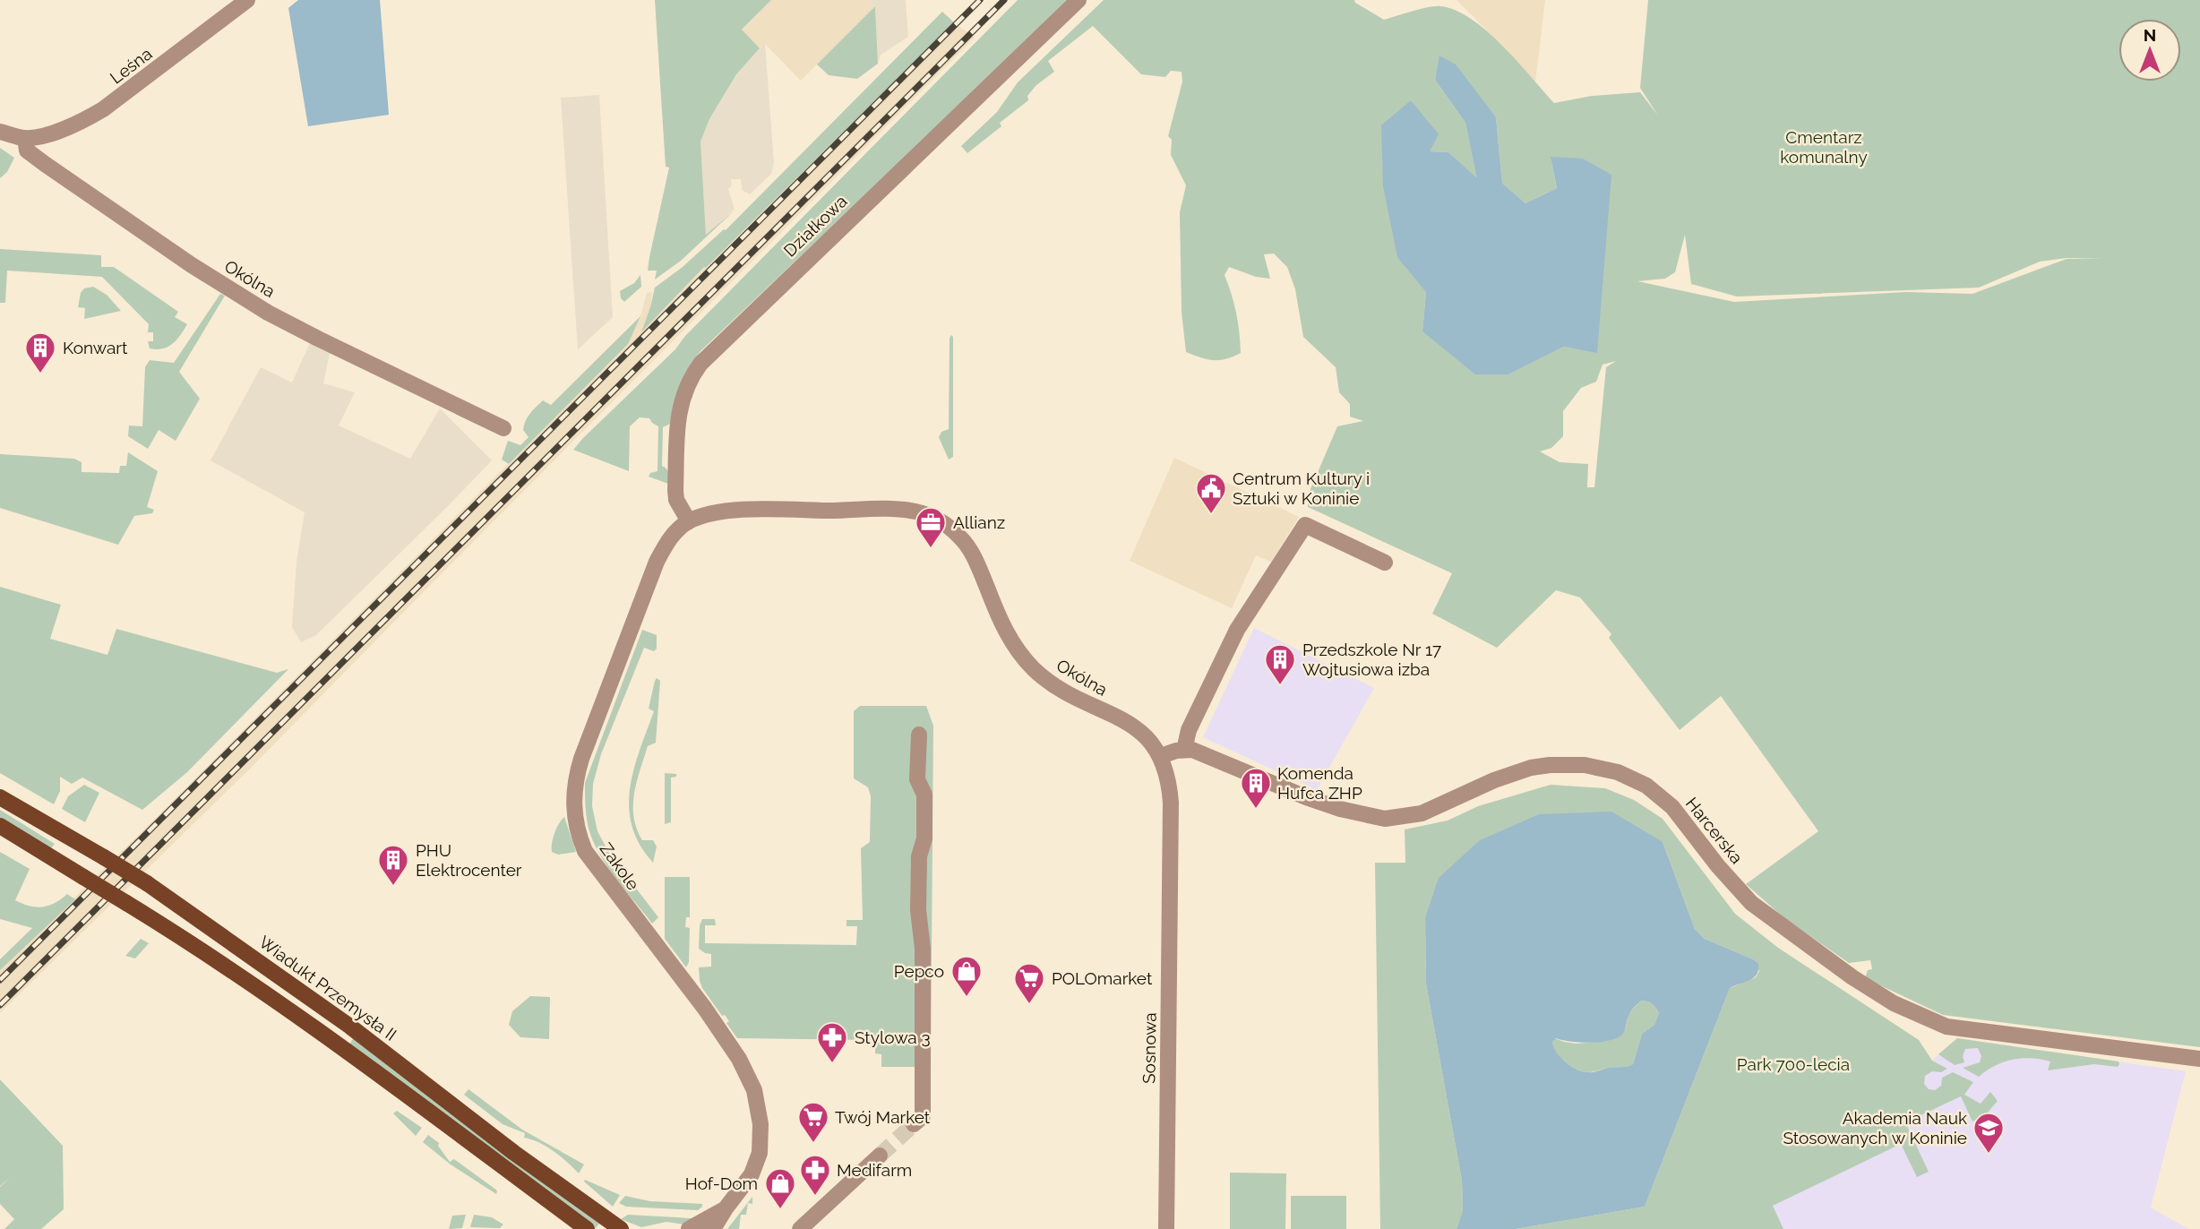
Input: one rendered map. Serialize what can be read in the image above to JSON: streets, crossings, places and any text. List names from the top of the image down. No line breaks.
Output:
{"streets":{"main road":["Wiadukt Przemysła II"],"street":["Leśna","Działkowa","Okólna","Harcerska","Zakole","Sosnowa"]},"crossings":[["Leśna","Okólna"],["Działkowa","Okólna"],["Działkowa","Zakole"],["Okólna","Zakole"],["Okólna","Sosnowa"]],"parks":["Cmentarz komunalny","Park 700-lecia"],"places":{"building":["Konwart","Przedszkole Nr 17 Wojtusiowa izba","Komenda Hufca ZHP","PHU Elektrocenter"],"public building":["Centrum Kultury i Sztuki w Koninie"],"office":["Allianz"],"shop":["Pepco","Hof-Dom"],"supermarket":["POLOmarket","Twój Market"],"pharmacy":["Stylowa 3","Medifarm"],"school or university":["Akademia Nauk Stosowanych w Koninie"]},"north":"top"}
